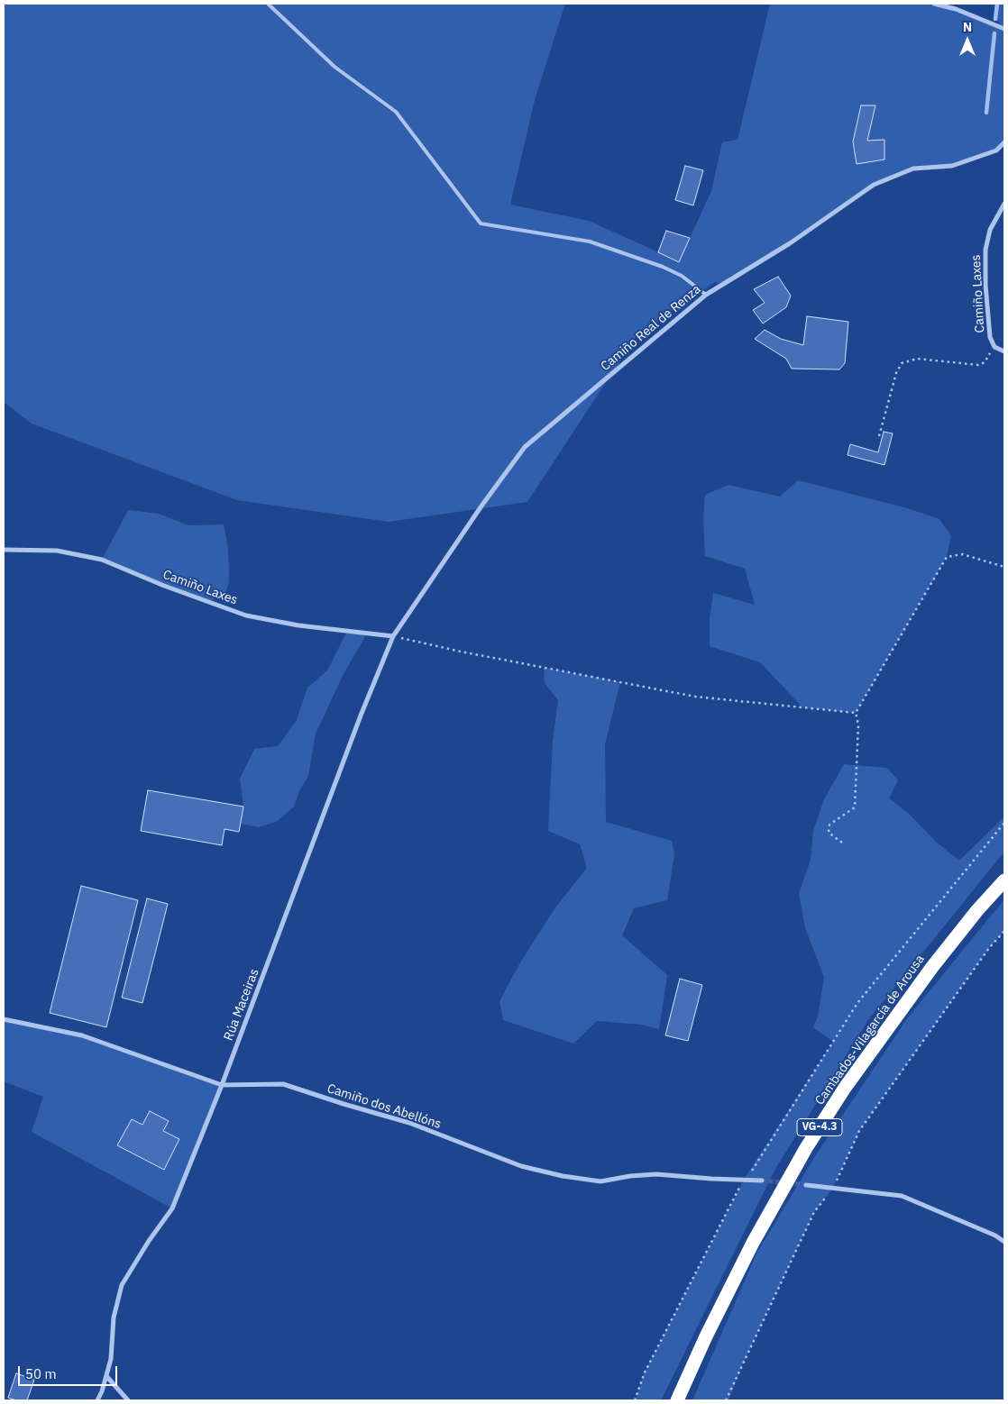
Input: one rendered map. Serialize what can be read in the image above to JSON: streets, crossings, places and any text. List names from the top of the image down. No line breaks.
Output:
{"streets":{"highway":["Cambados-Vilagarcía de Arousa","VG-4.3"],"street":["Camiño Laxes","Camiño Real de Renza","Rúa Maceiras","Camiño dos Abellóns"]},"crossings":[["Camiño Laxes","Camiño Real de Renza"],["Camiño Laxes","Rúa Maceiras"],["Camiño Real de Renza","Rúa Maceiras"],["Rúa Maceiras","Camiño dos Abellóns"]],"scale_bar":"50 m","north":"top"}
